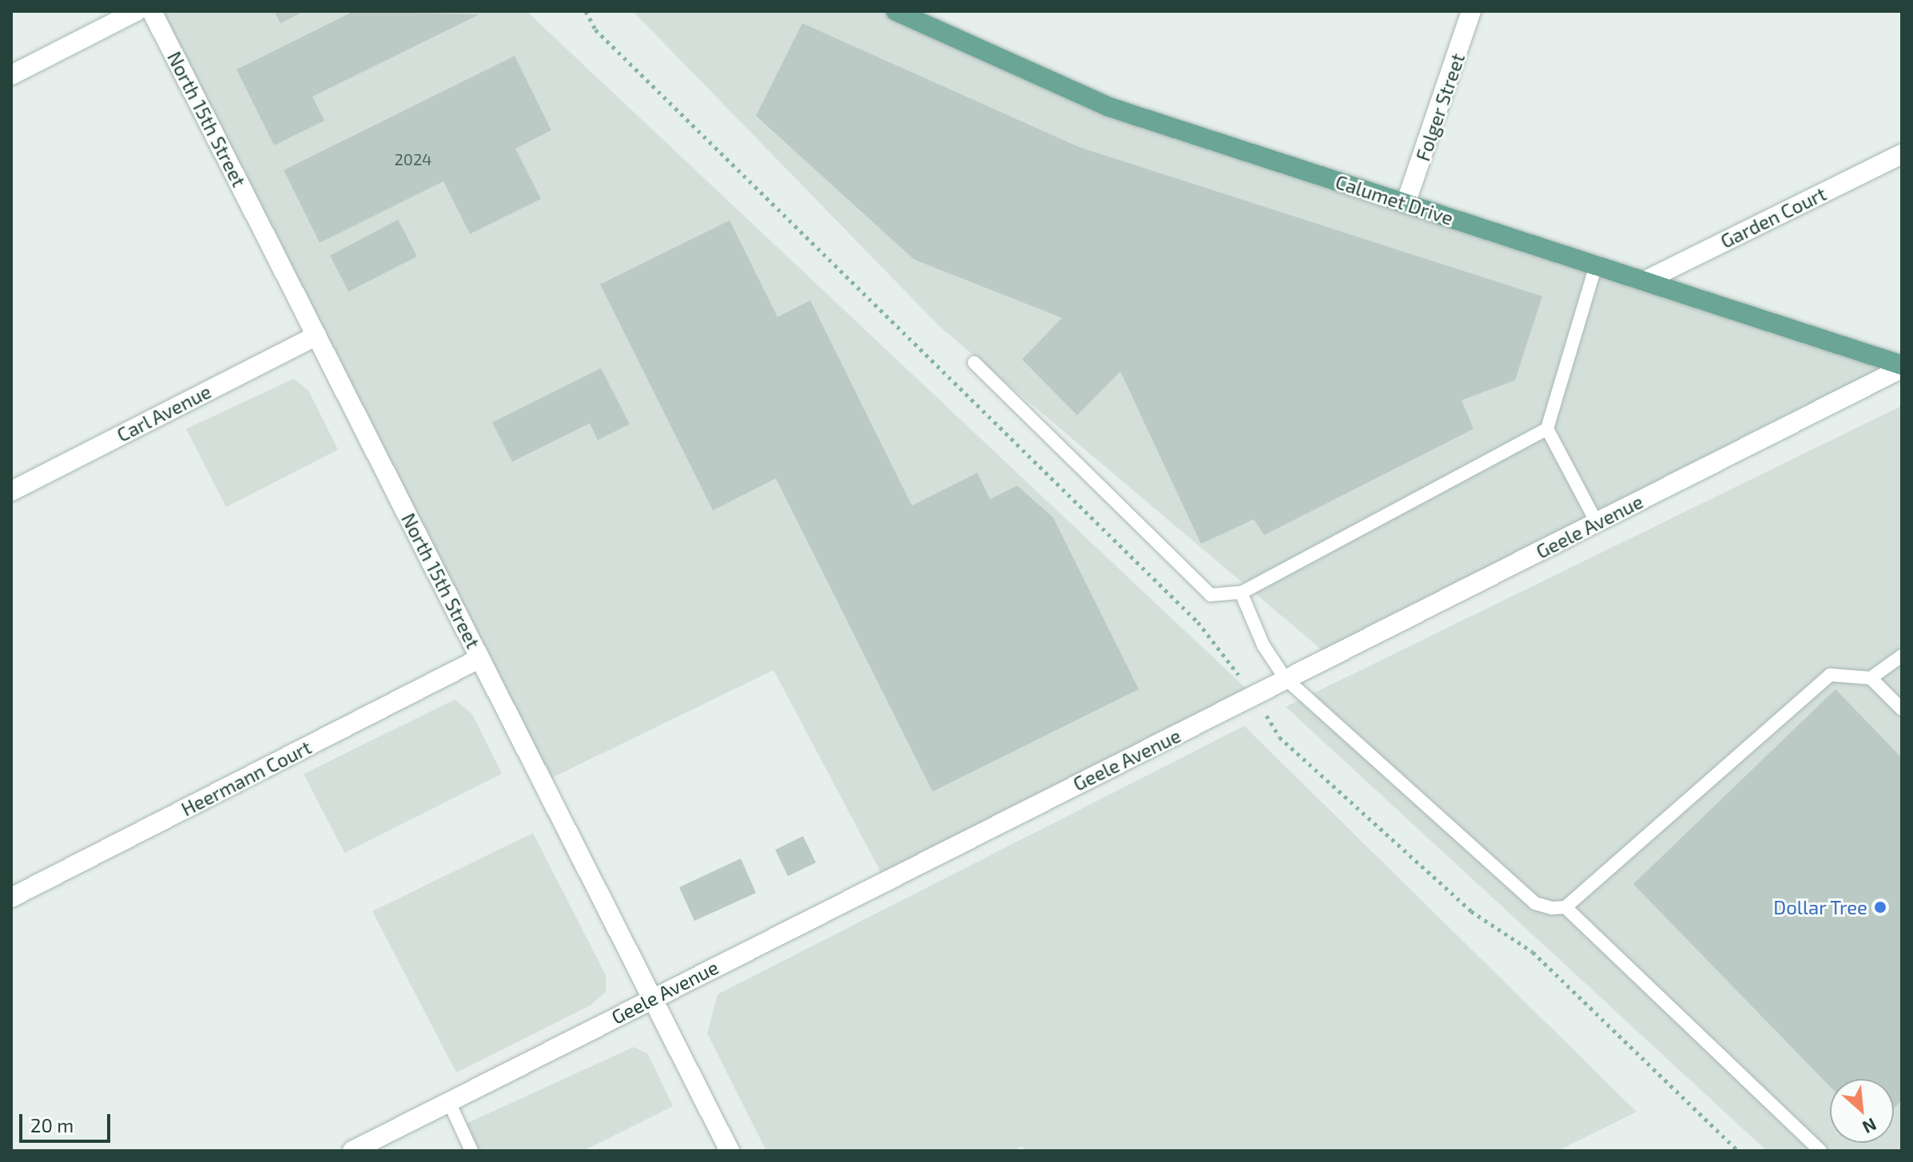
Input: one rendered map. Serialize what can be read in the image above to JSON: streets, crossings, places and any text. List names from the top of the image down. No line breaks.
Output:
{"streets":{"main road":["Calumet Drive"],"street":["Folger Street","North 15th Street","Garden Court","Carl Avenue","Geele Avenue","Heermann Court"]},"crossings":[["Folger Street","Calumet Drive"],["North 15th Street","Carl Avenue"],["North 15th Street","Geele Avenue"],["North 15th Street","Heermann Court"],["Calumet Drive","Garden Court"],["Calumet Drive","Geele Avenue"]],"places":["Dollar Tree"],"house_numbers":["2024"],"scale_bar":"20 m","north":"bottom right"}
